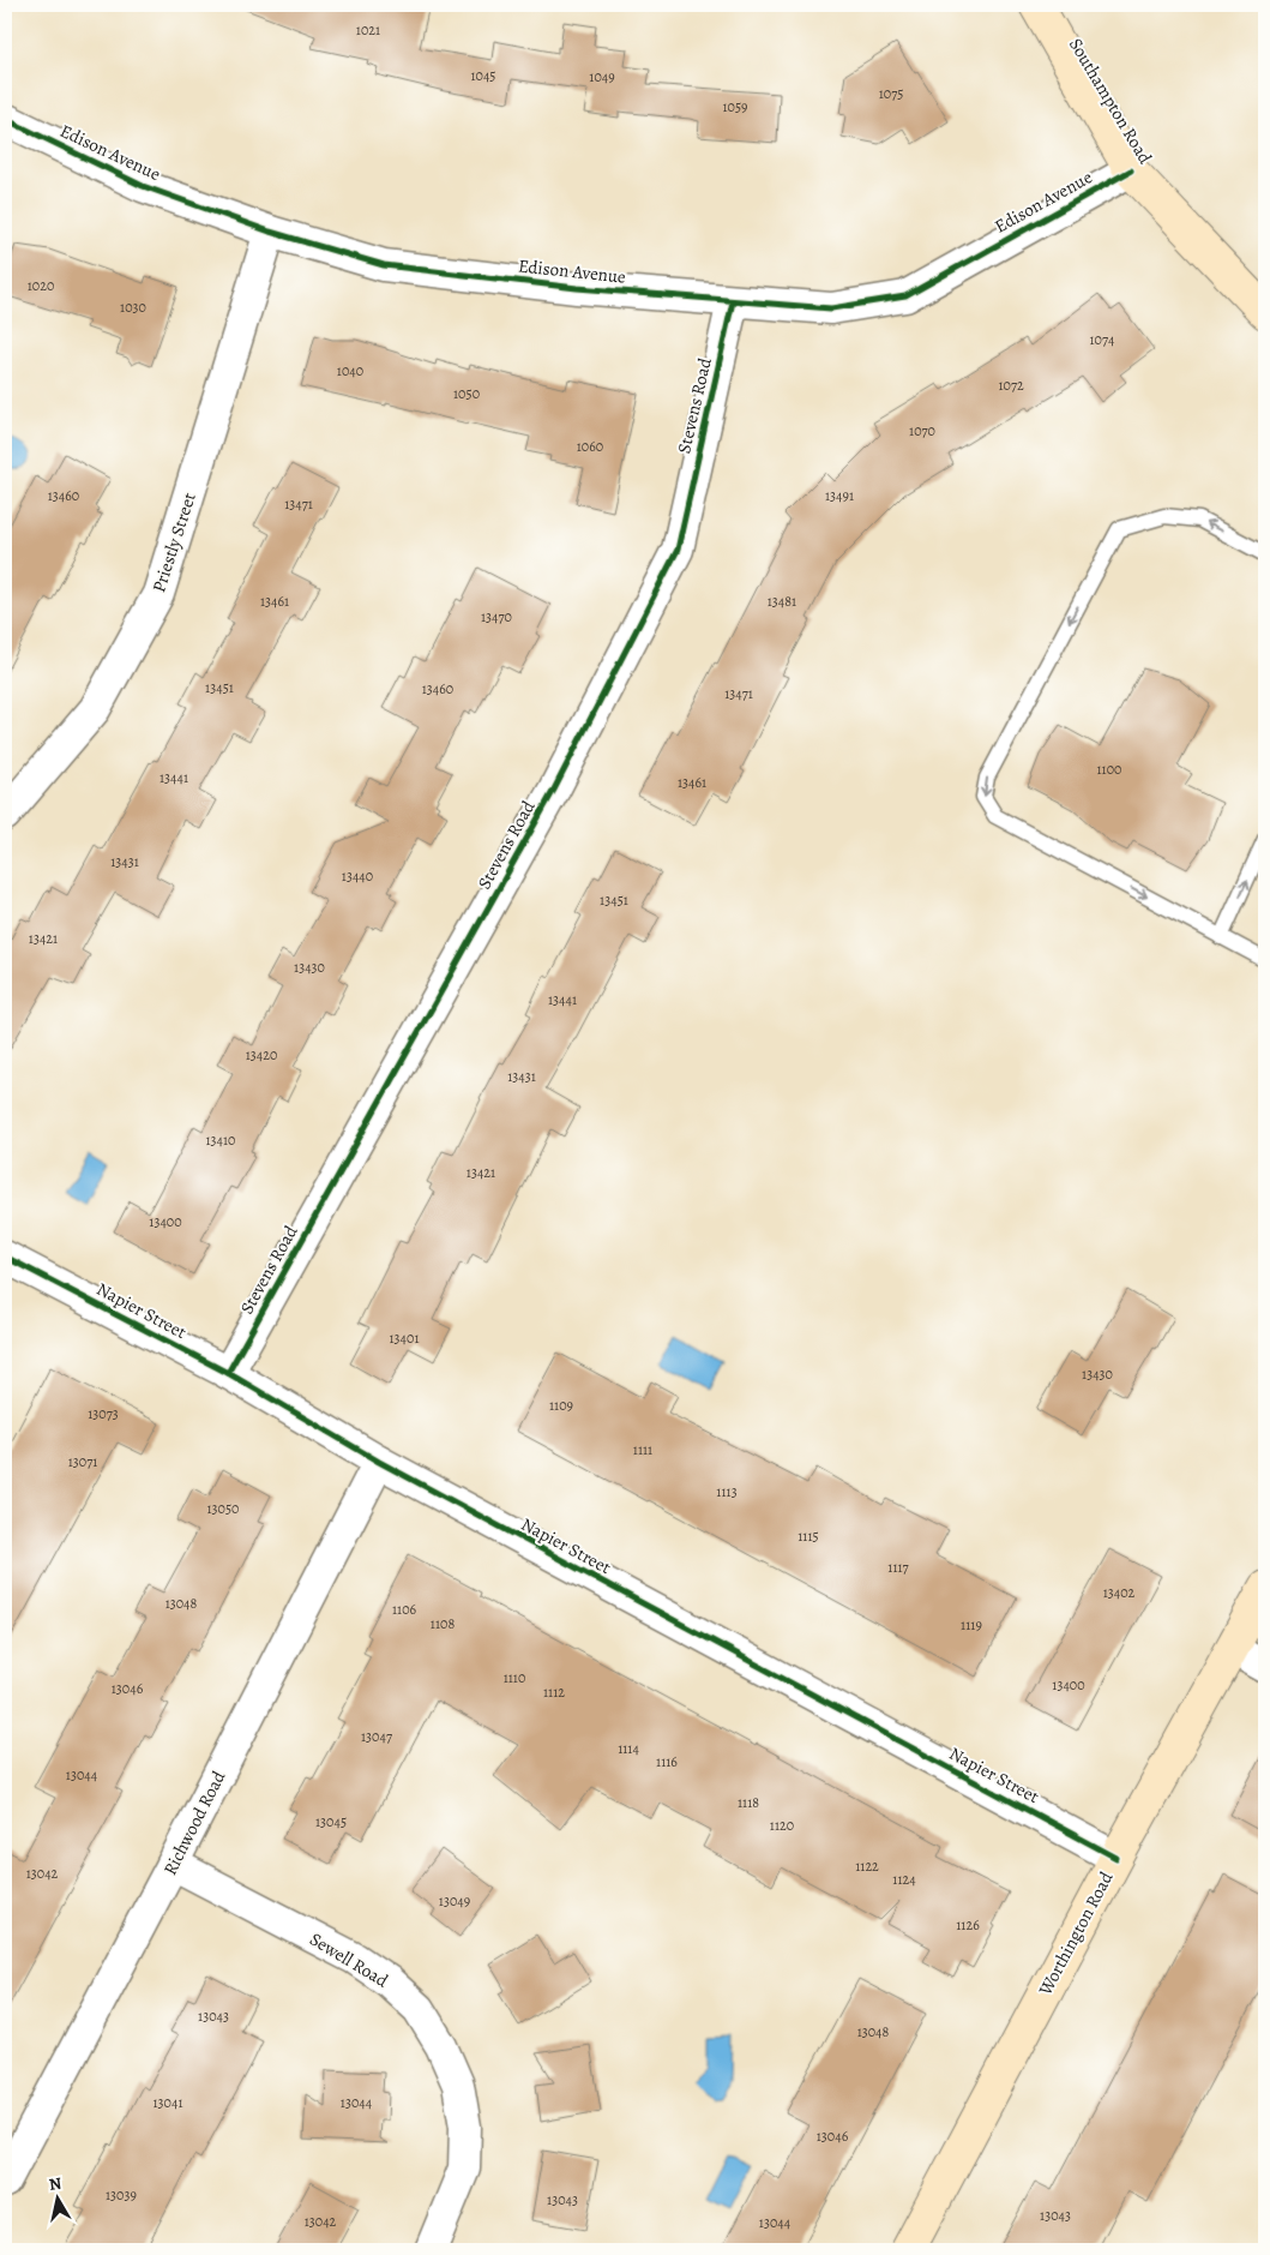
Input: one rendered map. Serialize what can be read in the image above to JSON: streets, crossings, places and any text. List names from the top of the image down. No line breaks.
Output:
{"streets":{"street":["Southampton Road","Edison Avenue","Stevens Road","Priestly Street","Napier Street","Richwood Road","Worthington Road","Sewell Road"]},"crossings":[["Southampton Road","Edison Avenue"],["Edison Avenue","Stevens Road"],["Edison Avenue","Priestly Street"],["Stevens Road","Napier Street"],["Napier Street","Richwood Road"],["Napier Street","Worthington Road"],["Richwood Road","Sewell Road"]],"house_numbers":["1021","1045","1049","1075","1059","1020","1030","1074","1040","1072","1050","1070","1060","13460","13491","13471","13461","13481","13470","13451","13460","13471","1100","13441","13461","13431","13440","13451","13421","13430","13441","13420","13431","13410","13421","13400","13401","13430","1109","13073","1111","13071","1113","13050","1115","1117","13402","13048","1106","1108","1119","1110","13400","13046","1112","13047","1114","1116","13044","1118","13045","1120","1122","13042","1124","13049","1126","13043","13048","13041","13044","13046","13039","13043","13043","13042","13044"],"north":"top"}
